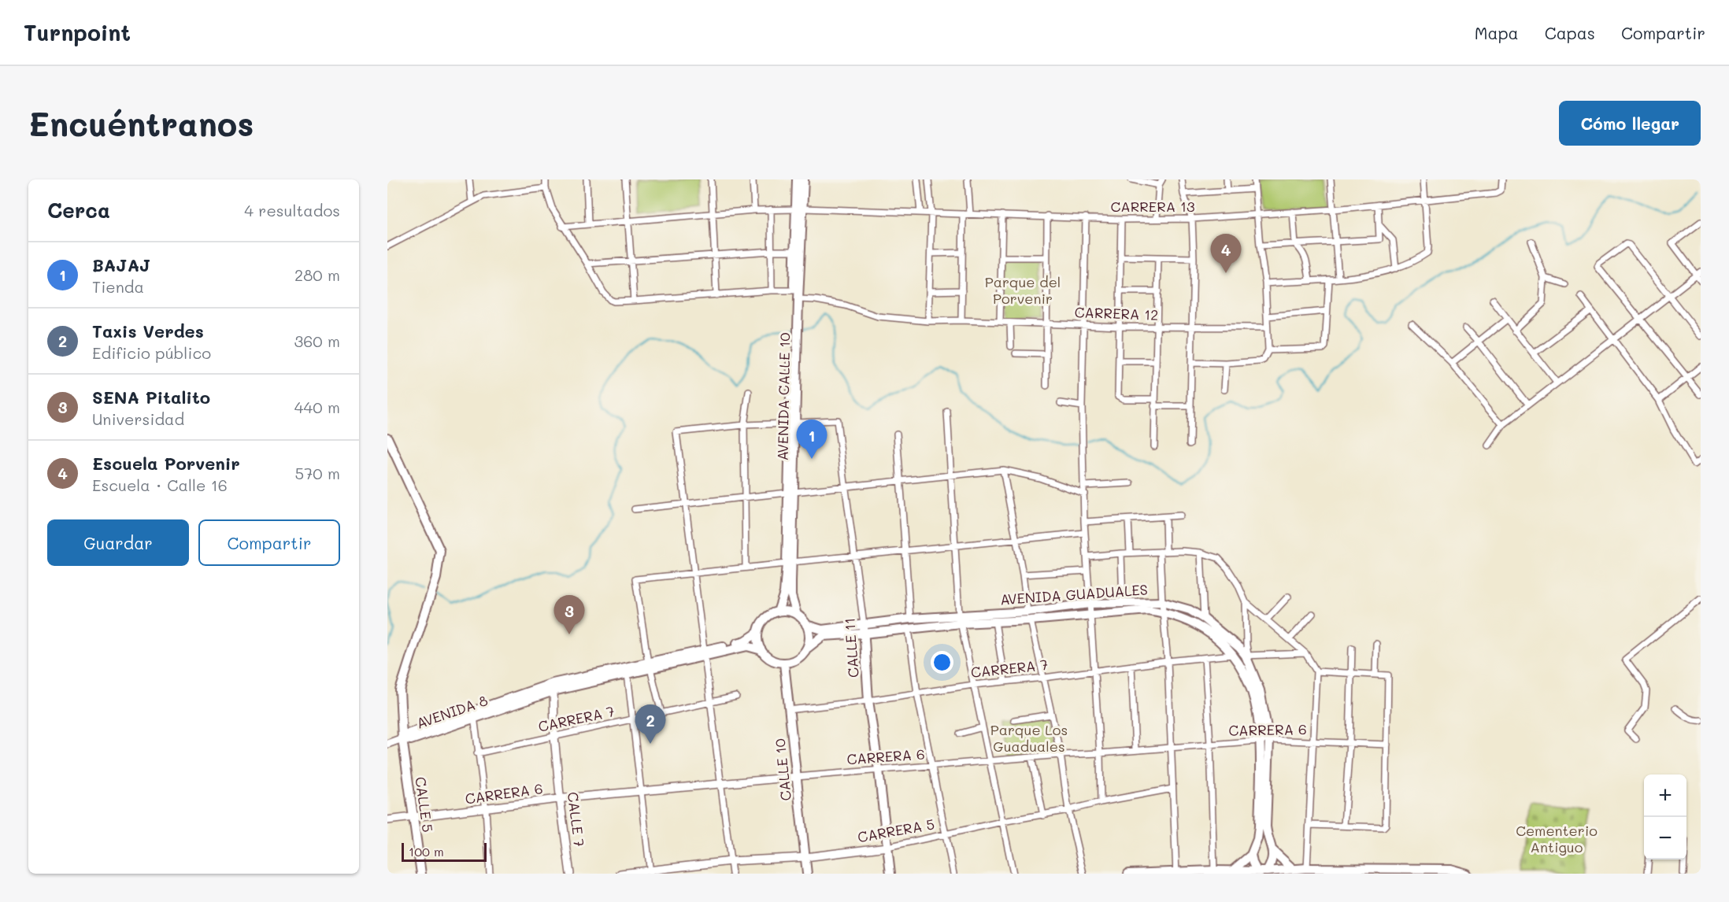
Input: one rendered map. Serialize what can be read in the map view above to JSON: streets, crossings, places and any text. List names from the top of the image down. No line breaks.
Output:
{"streets":{"main road":["AVENIDA CALLE 10","AVENIDA GUADUALES","CALLE 11","AVENIDA 8","CALLE 10","CALLE 5"],"street":["CARRERA 13","CARRERA 12","CARRERA 7","CARRERA 6","CALLE 7","CARRERA 5"]},"crossings":[["CARRERA 13","AVENIDA CALLE 10"],["CARRERA 12","AVENIDA CALLE 10"],["AVENIDA CALLE 10","AVENIDA GUADUALES"],["AVENIDA CALLE 10","CALLE 11"],["AVENIDA CALLE 10","AVENIDA 8"],["AVENIDA CALLE 10","CALLE 10"],["AVENIDA GUADUALES","CALLE 11"],["AVENIDA GUADUALES","CARRERA 7"],["AVENIDA GUADUALES","AVENIDA 8"],["AVENIDA GUADUALES","CARRERA 6"],["AVENIDA GUADUALES","CALLE 10"],["CALLE 11","CARRERA 7"],["CALLE 11","CARRERA 6"],["CALLE 11","CARRERA 5"],["CARRERA 7","CALLE 10"],["CARRERA 7","CALLE 7"],["AVENIDA 8","CALLE 10"],["AVENIDA 8","CALLE 5"],["AVENIDA 8","CALLE 7"],["CARRERA 6","CALLE 10"],["CARRERA 6","CALLE 5"],["CARRERA 6","CALLE 7"],["CALLE 10","CARRERA 5"]],"parks":["Parque del Porvenir","Parque Los Guaduales","Cementerio Antiguo"],"scale_bar":"100 m","page":{"header":"Turnpoint","nav":["Mapa","Capas","Compartir"],"buttons":["Cómo llegar",["Guardar","Compartir"]],"title":"Encuéntranos","heading":["Cerca","4 resultados"],"pins":["4","1","3","2"],"list":[{"mark":"1","name":"BAJAJ","note":"Tienda","value":"280 m"},{"mark":"2","name":"Taxis Verdes","note":"Edificio público","value":"360 m"},{"mark":"3","name":"SENA Pitalito","note":"Universidad","value":"440 m"},{"mark":"4","name":"Escuela Porvenir","note":"Escuela · Calle 16","value":"570 m"}],"map_buttons":["+","−"],"scale":"100 m"}}
